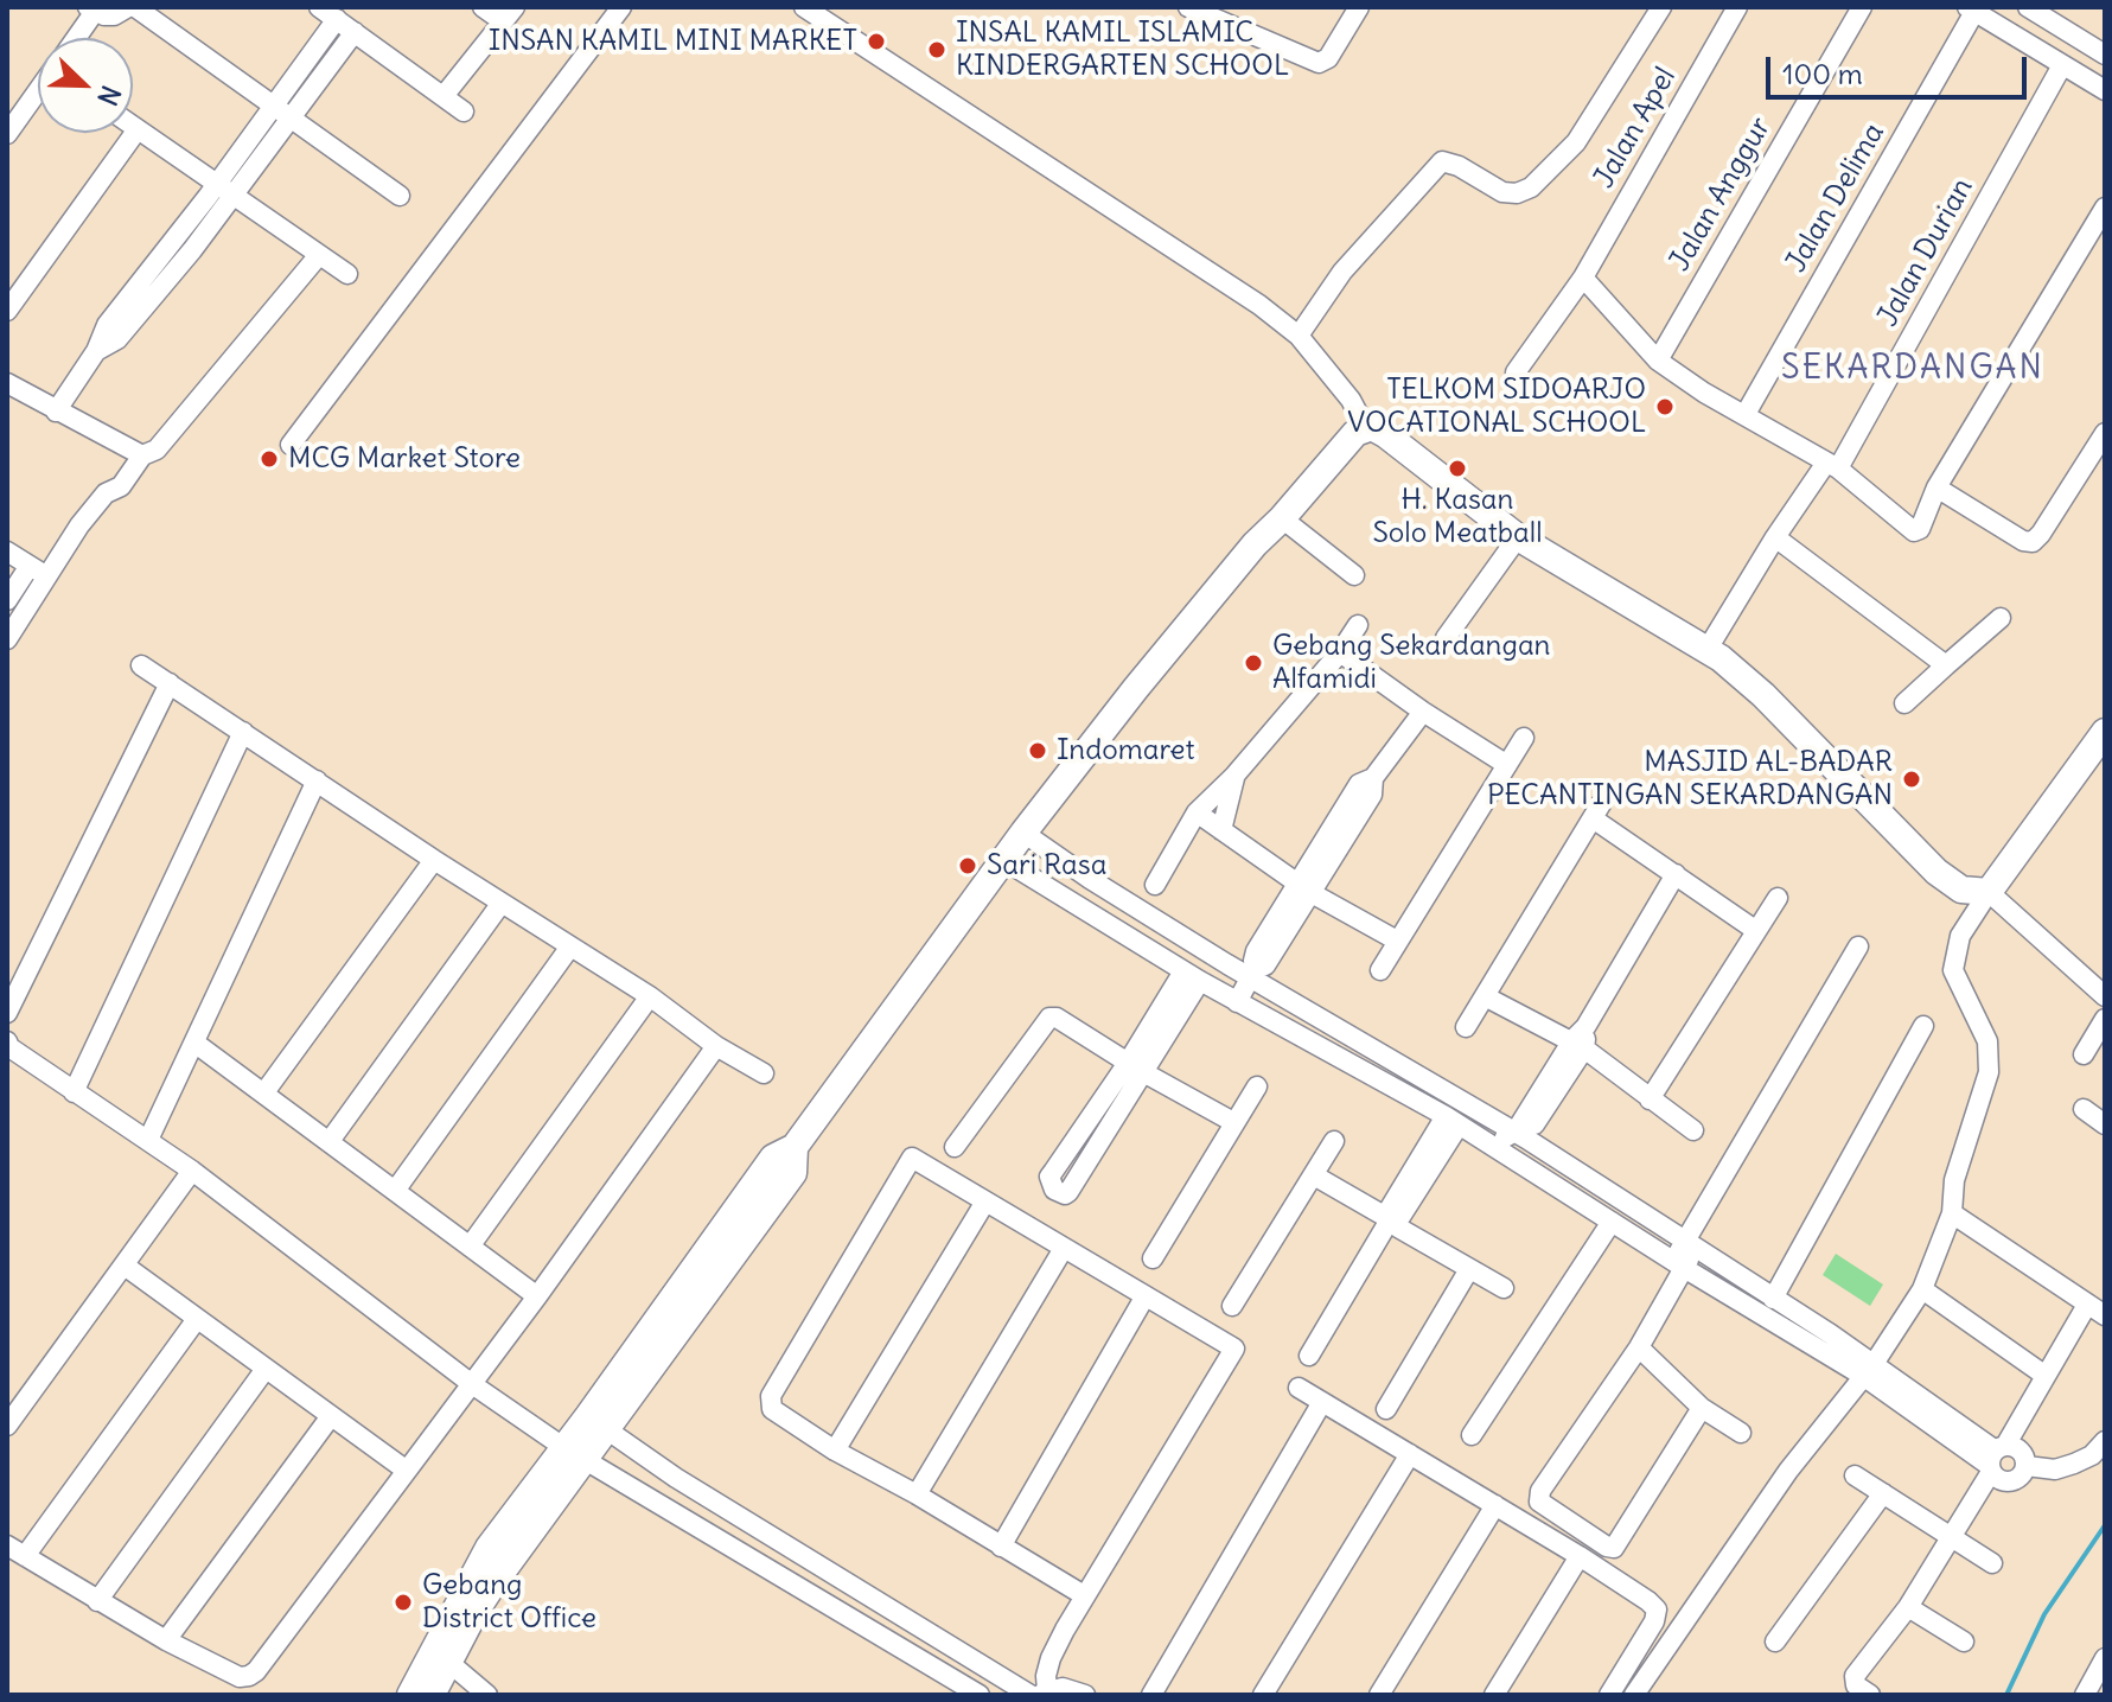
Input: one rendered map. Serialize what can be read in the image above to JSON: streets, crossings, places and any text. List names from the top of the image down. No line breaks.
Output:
{"streets":{"street":["Jalan Apel","Jalan Anggur","Jalan Delima","Jalan Durian"]},"districts":["SEKARDANGAN"],"places":["INSAN KAMIL MINI MARKET","INSAL KAMIL ISLAMIC KINDERGARTEN SCHOOL","TELKOM SIDOARJO VOCATIONAL SCHOOL","MCG Market Store","H. Kasan Solo Meatball","Gebang Sekardangan Alfamidi","Indomaret","MASJID AL-BADAR PECANTINGAN SEKARDANGAN","Sari Rasa","Gebang District Office"],"scale_bar":"100 m","north":"bottom right"}
